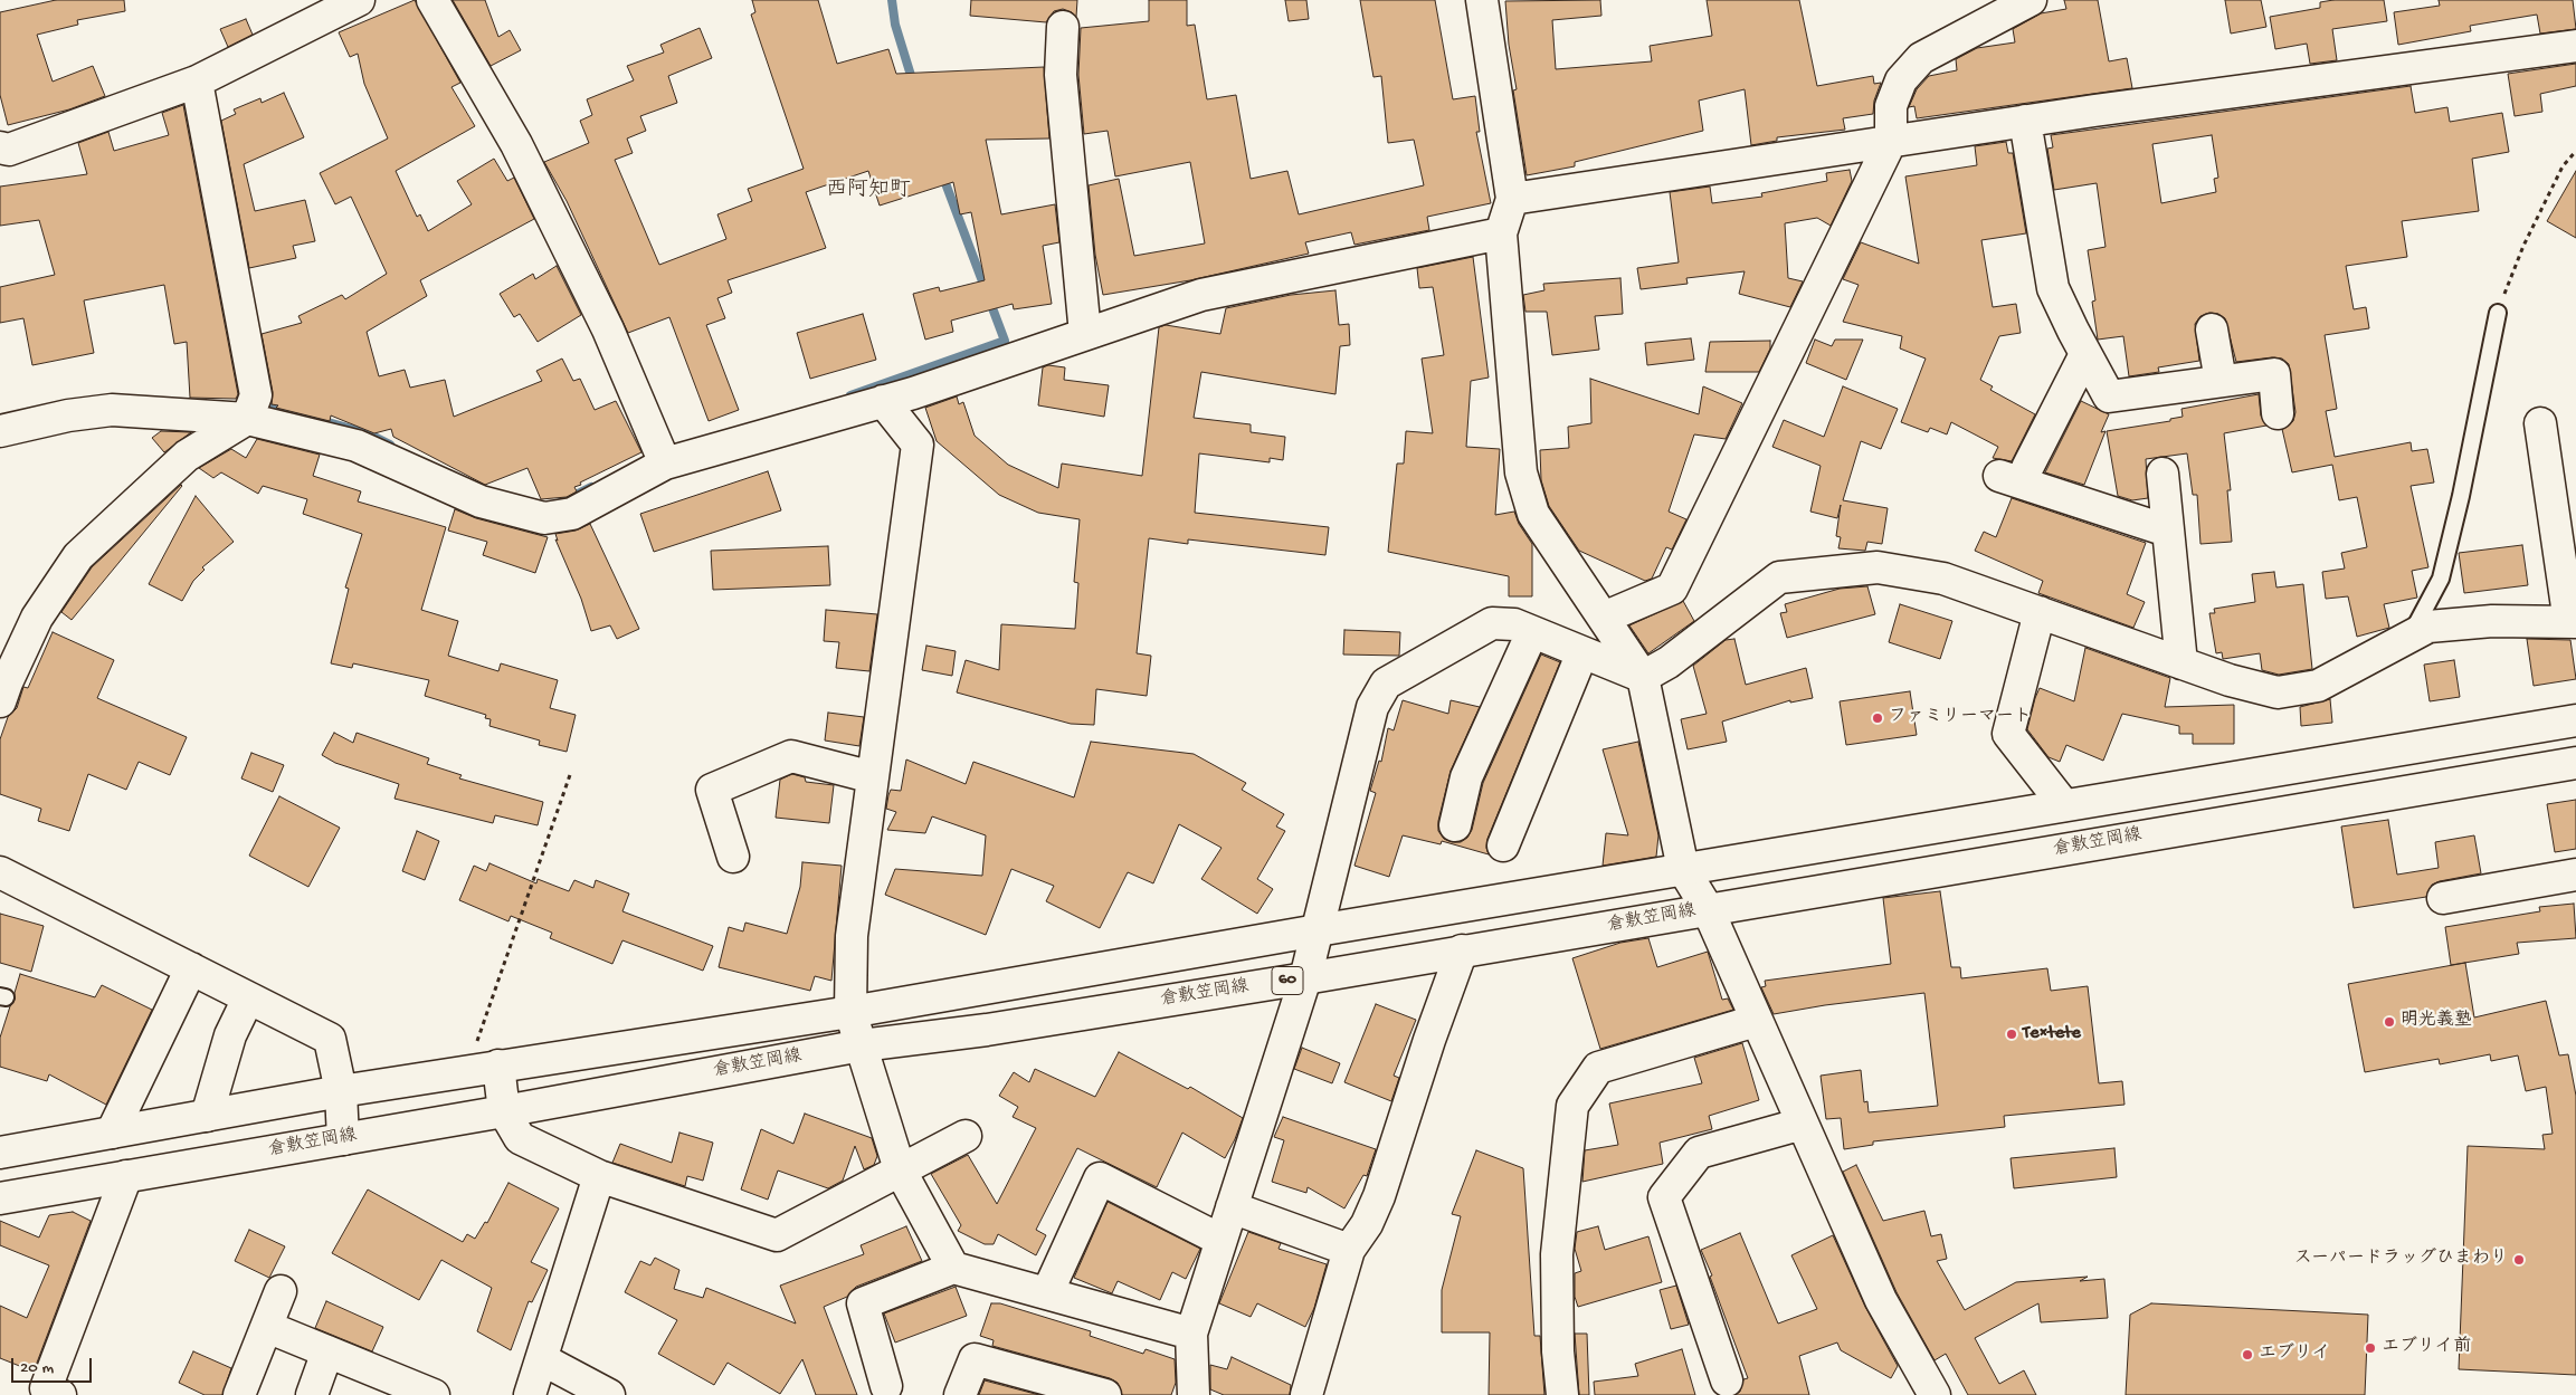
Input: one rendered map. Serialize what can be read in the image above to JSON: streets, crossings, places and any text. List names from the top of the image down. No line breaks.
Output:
{"streets":{"street":["倉敷笠岡線","60"]},"districts":["西阿知町"],"places":["ファミリーマート","明光義塾","Te×tete","スーパードラッグひまわり","エブリイ前","エブリイ"],"scale_bar":"20 m"}
